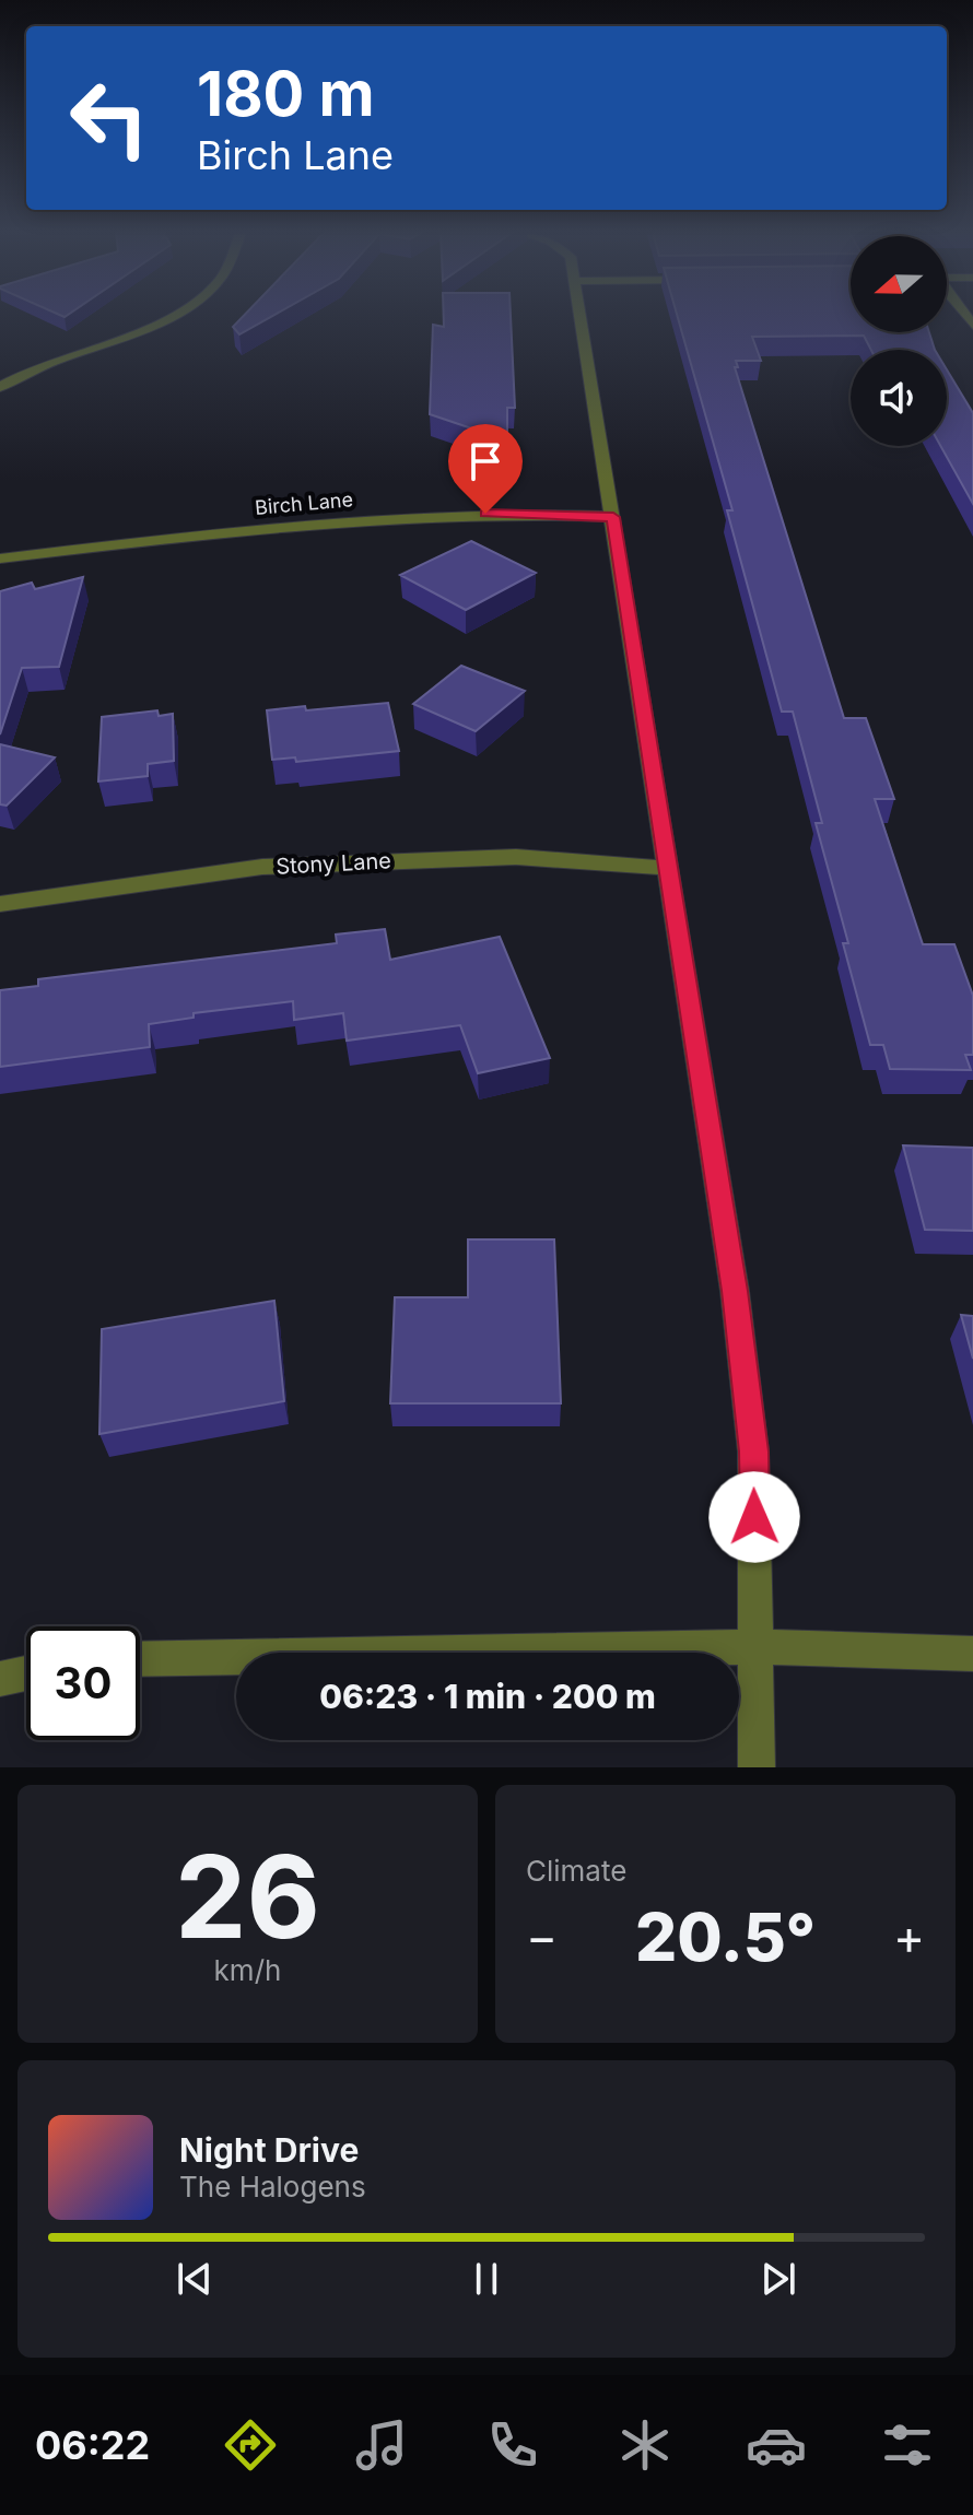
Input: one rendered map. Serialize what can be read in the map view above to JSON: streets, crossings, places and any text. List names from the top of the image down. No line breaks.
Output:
{"streets":{"street":["Birch Lane","Stony Lane"]},"north":"left","page":{"turn":["180 m","Birch Lane"],"limit":"30","trip":"06:23 · 1 min · 200 m","tile":[["26","km/h"],"Climate"],"heat":["−","20.5°","+"],"song":["Night Drive","The Halogens"],"tabs":"06:22"}}
